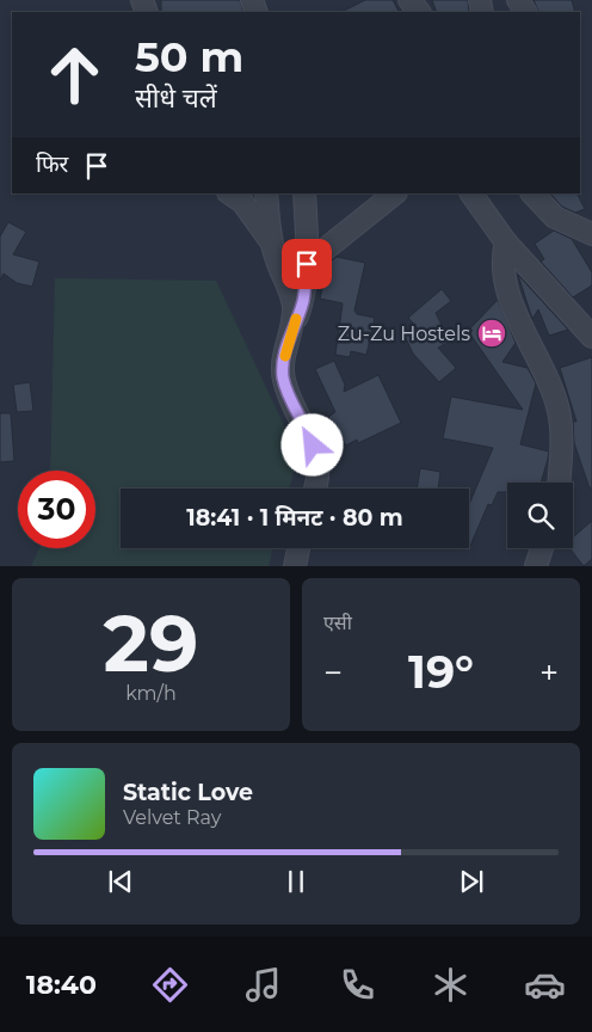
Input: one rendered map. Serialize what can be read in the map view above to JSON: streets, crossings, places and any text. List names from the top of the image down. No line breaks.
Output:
{"places":{"hotel":["Zu-Zu Hostels"]},"page":{"turn":["50 m","सीधे चलें"],"then":"फिर","limit":"30","trip":"18:41 · 1 मिनट · 80 m","tile":[["29","km/h"],"एसी"],"heat":["−","19°","+"],"song":["Static Love","Velvet Ray"],"tabs":"18:40"}}
